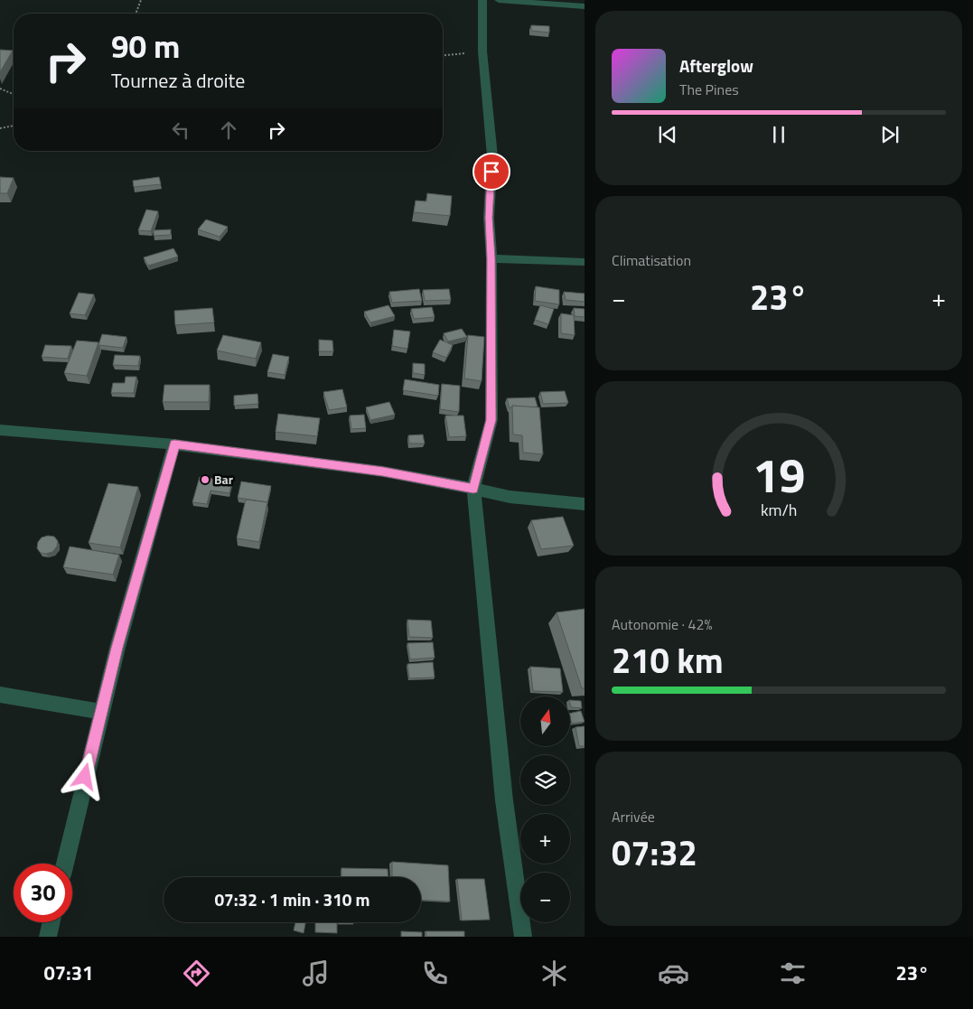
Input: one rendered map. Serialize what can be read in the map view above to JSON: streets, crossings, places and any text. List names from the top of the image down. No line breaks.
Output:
{"places":["Bar"],"north":"top","page":{"turn":["90 m","Tournez à droite"],"song":["Afterglow","The Pines"],"tile":["Climatisation",["Autonomie · 42%","210 km"],["Arrivée","07:32"]],"heat":["−","23°","+"],"map_buttons":["+","−"],"limit":"30","trip":"07:32 · 1 min · 310 m","tabs":["07:31","23°"],"gauge":["19","km/h"]}}
